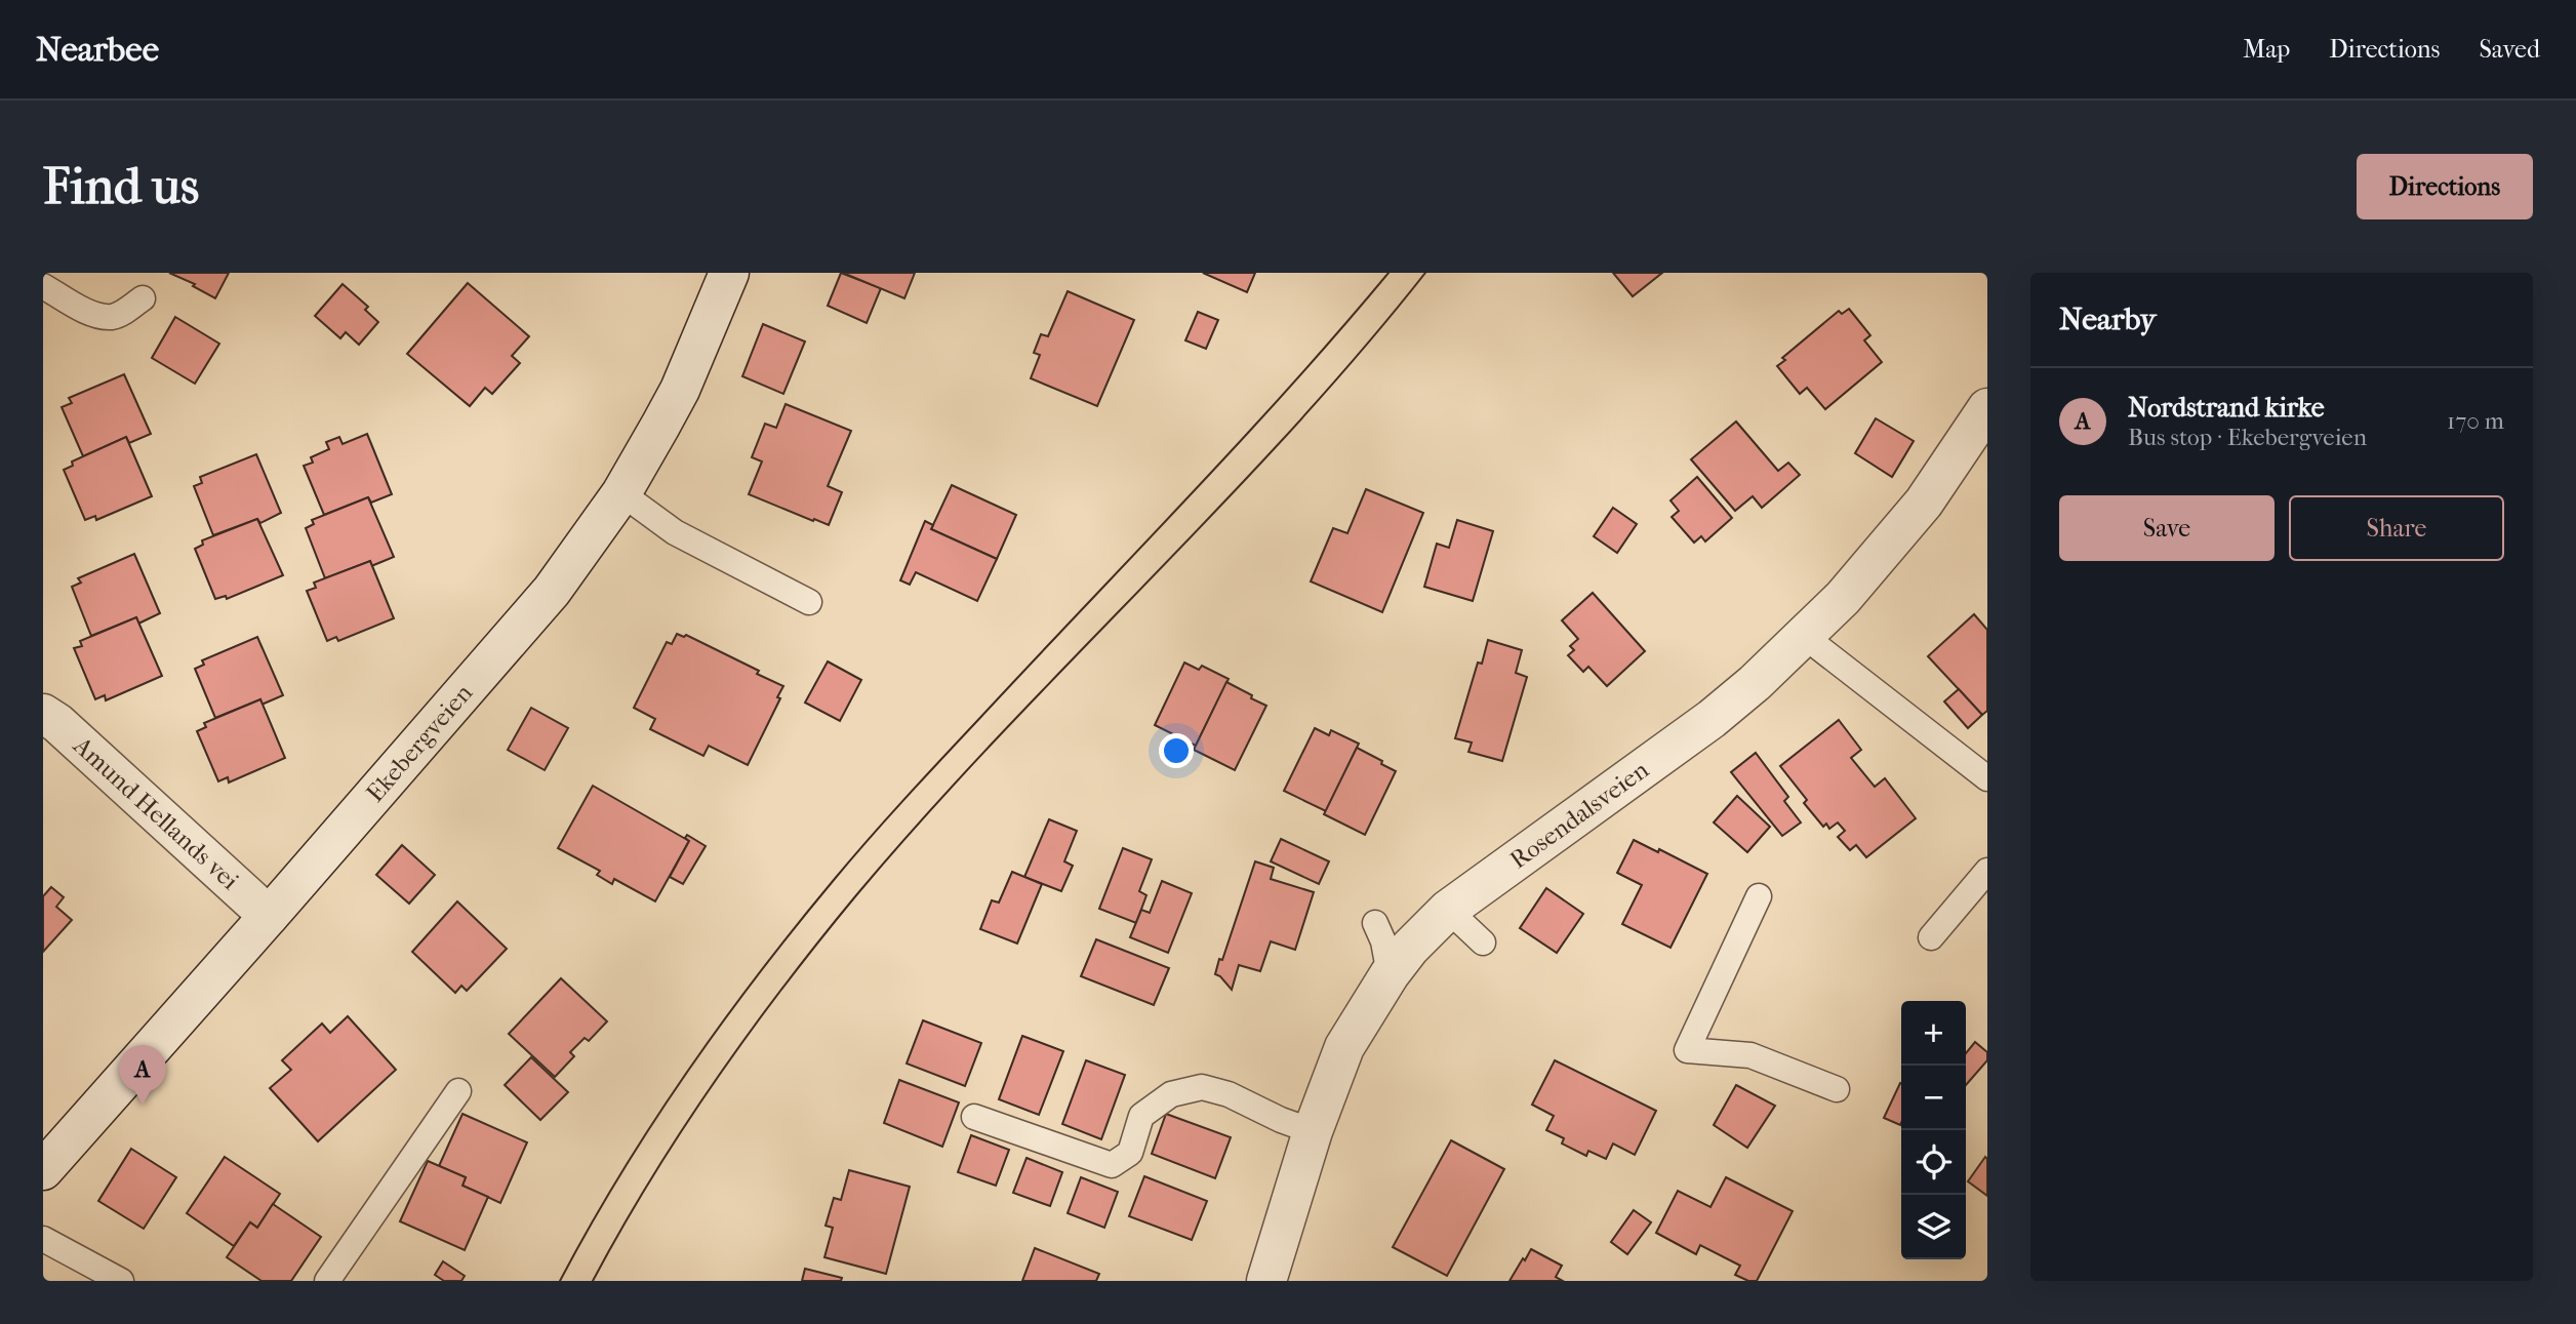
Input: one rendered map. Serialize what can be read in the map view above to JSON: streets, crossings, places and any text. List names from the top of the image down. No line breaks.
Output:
{"streets":{"street":["Ekebergveien","Amund Hellands vei","Rosendalsveien"]},"crossings":[["Ekebergveien","Amund Hellands vei"]],"page":{"header":"Nearbee","nav":["Map","Directions","Saved"],"buttons":["Directions",["Save","Share"]],"title":"Find us","heading":"Nearby","list":[{"mark":"A","name":"Nordstrand kirke","note":"Bus stop · Ekebergveien","value":"170 m"}],"map_buttons":["+","−"],"pins":"A"}}
